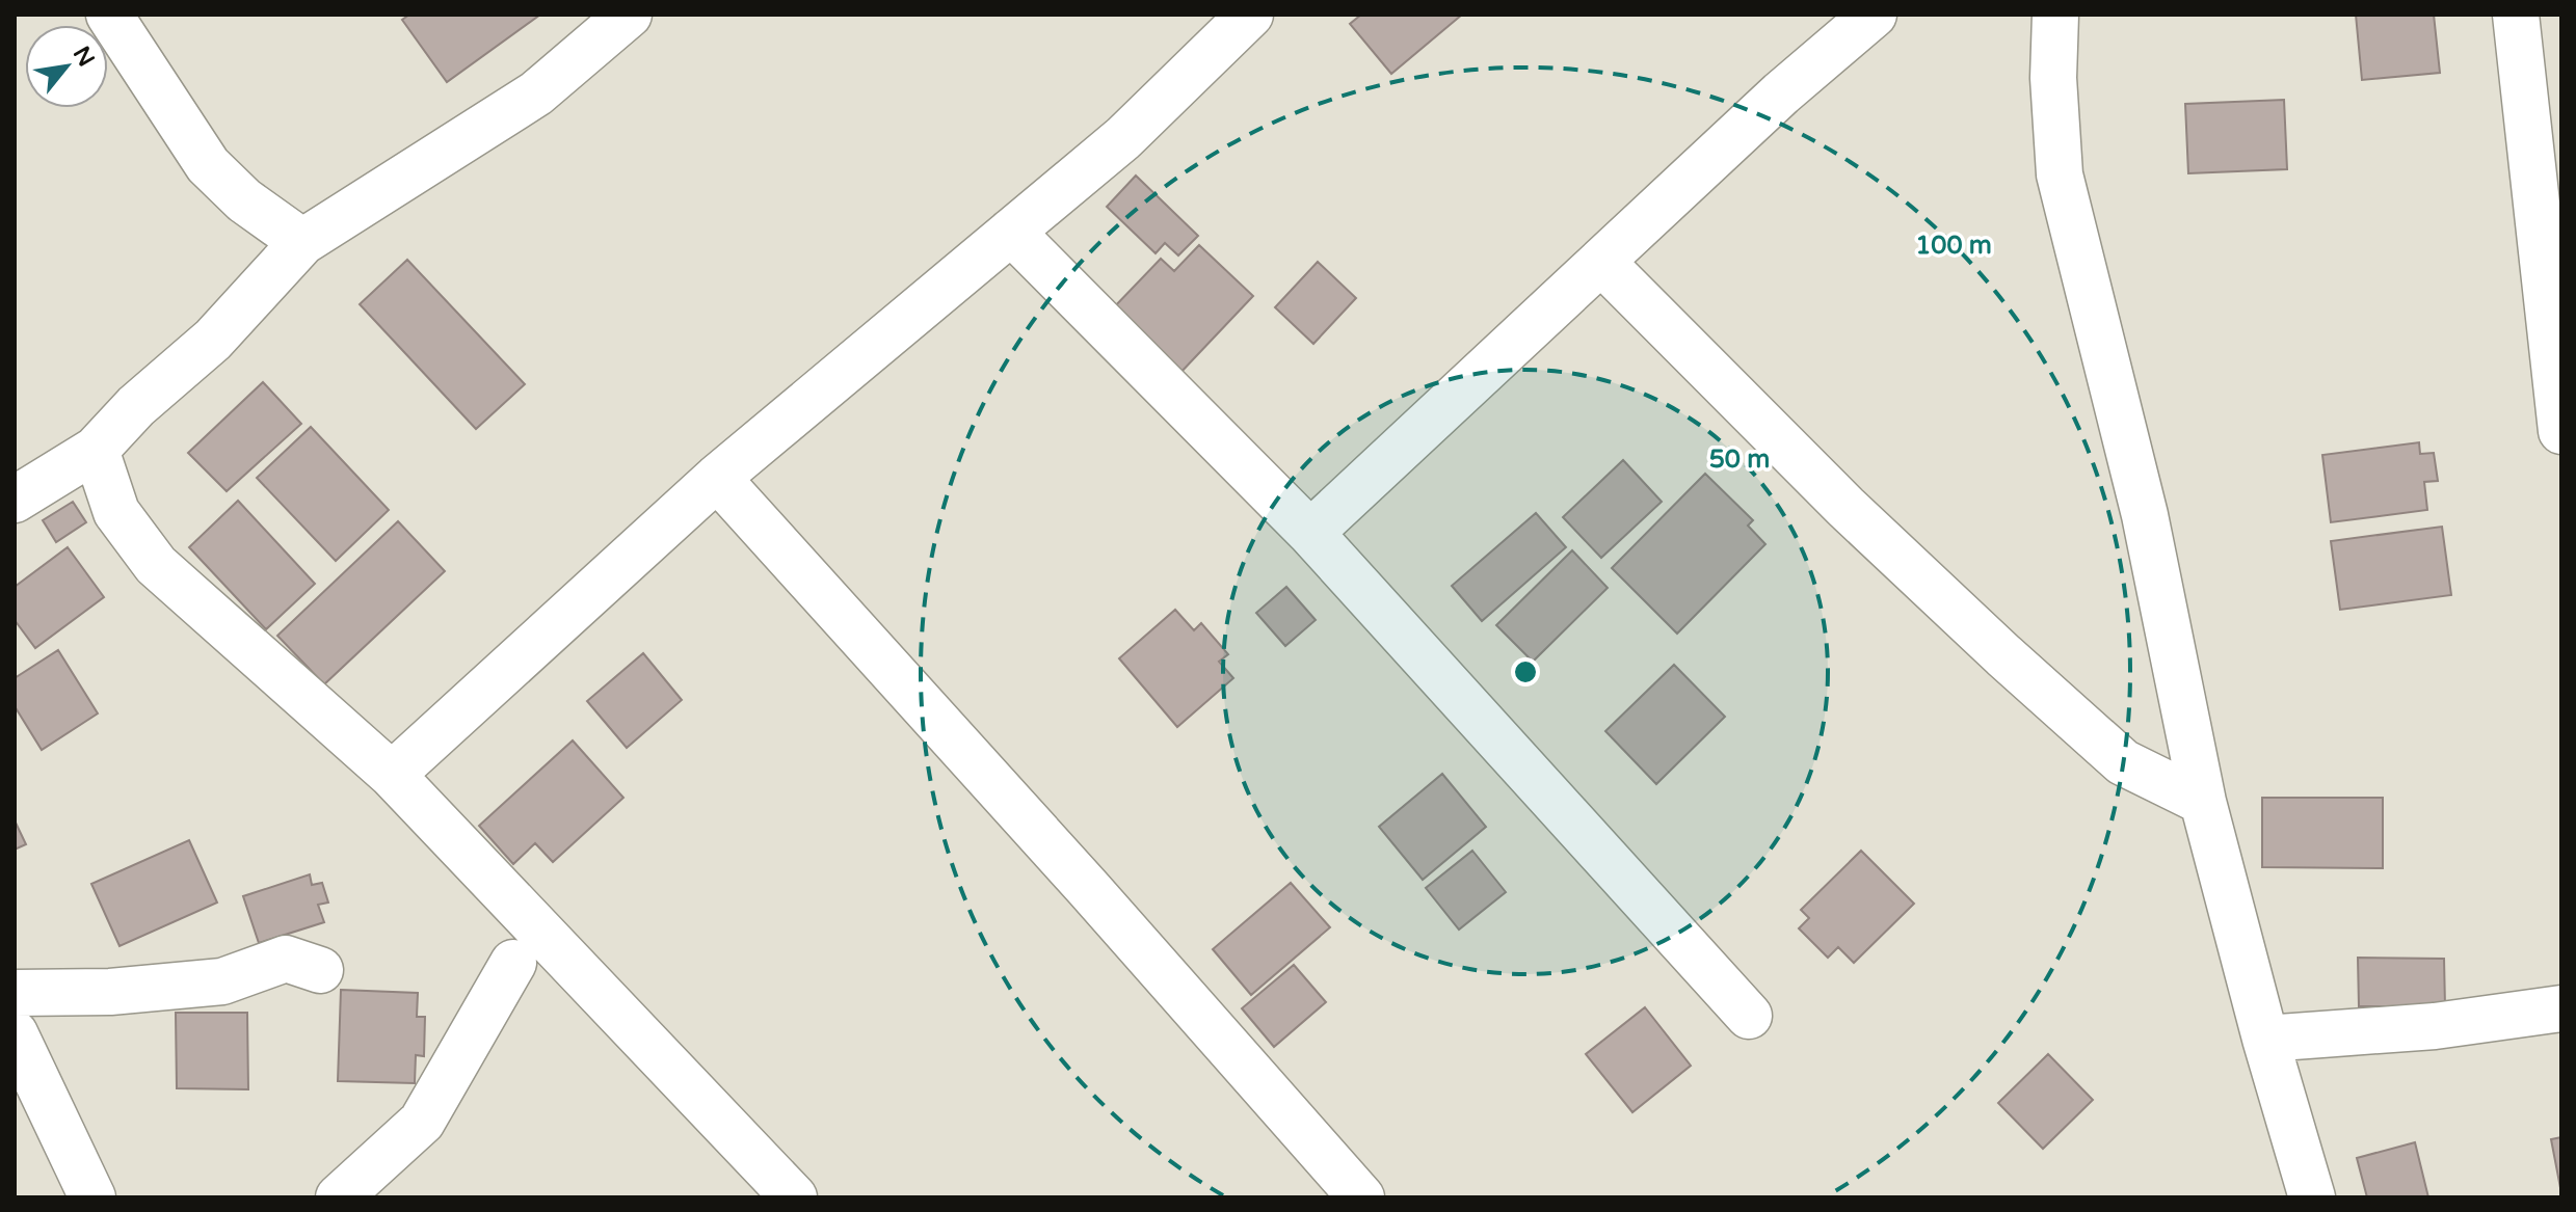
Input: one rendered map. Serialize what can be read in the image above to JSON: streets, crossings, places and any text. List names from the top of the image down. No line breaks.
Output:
{"north":"top right","rings":["100 m","50 m"]}
